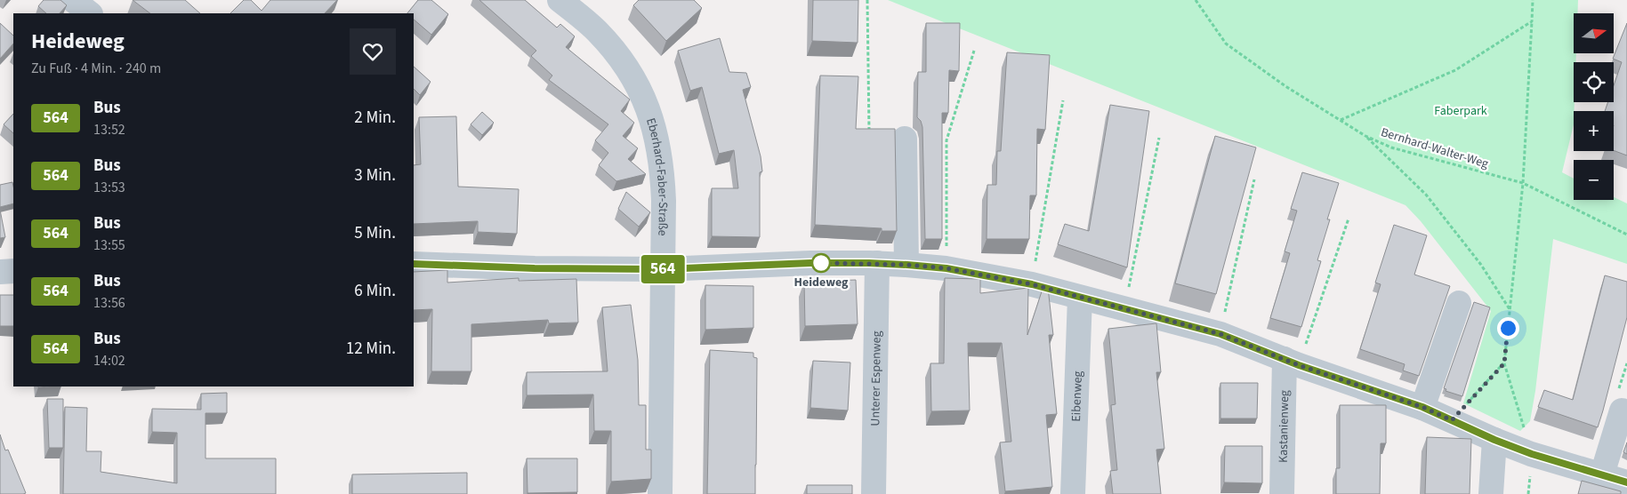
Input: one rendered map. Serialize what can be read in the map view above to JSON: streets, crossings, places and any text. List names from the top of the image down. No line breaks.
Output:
{"streets":{"street":["Eberhard-Faber-Straße","Unterer Espenweg","Eibenweg","Kastanienweg"],"path":["Bernhard-Walter-Weg"]},"parks":["Faberpark"],"places":["Heideweg"],"lines":["bus line 564"],"north":"right","page":{"on_map":"564","map_buttons":["+","−"],"heading":["Heideweg","Zu Fuß · 4 Min. · 240 m"],"list":[{"mark":"564","name":"Bus","note":"13:52","value":"2 Min."},{"mark":"564","name":"Bus","note":"13:53","value":"3 Min."},{"mark":"564","name":"Bus","note":"13:55","value":"5 Min."},{"mark":"564","name":"Bus","note":"13:56","value":"6 Min."},{"mark":"564","name":"Bus","note":"14:02","value":"12 Min."}]}}
